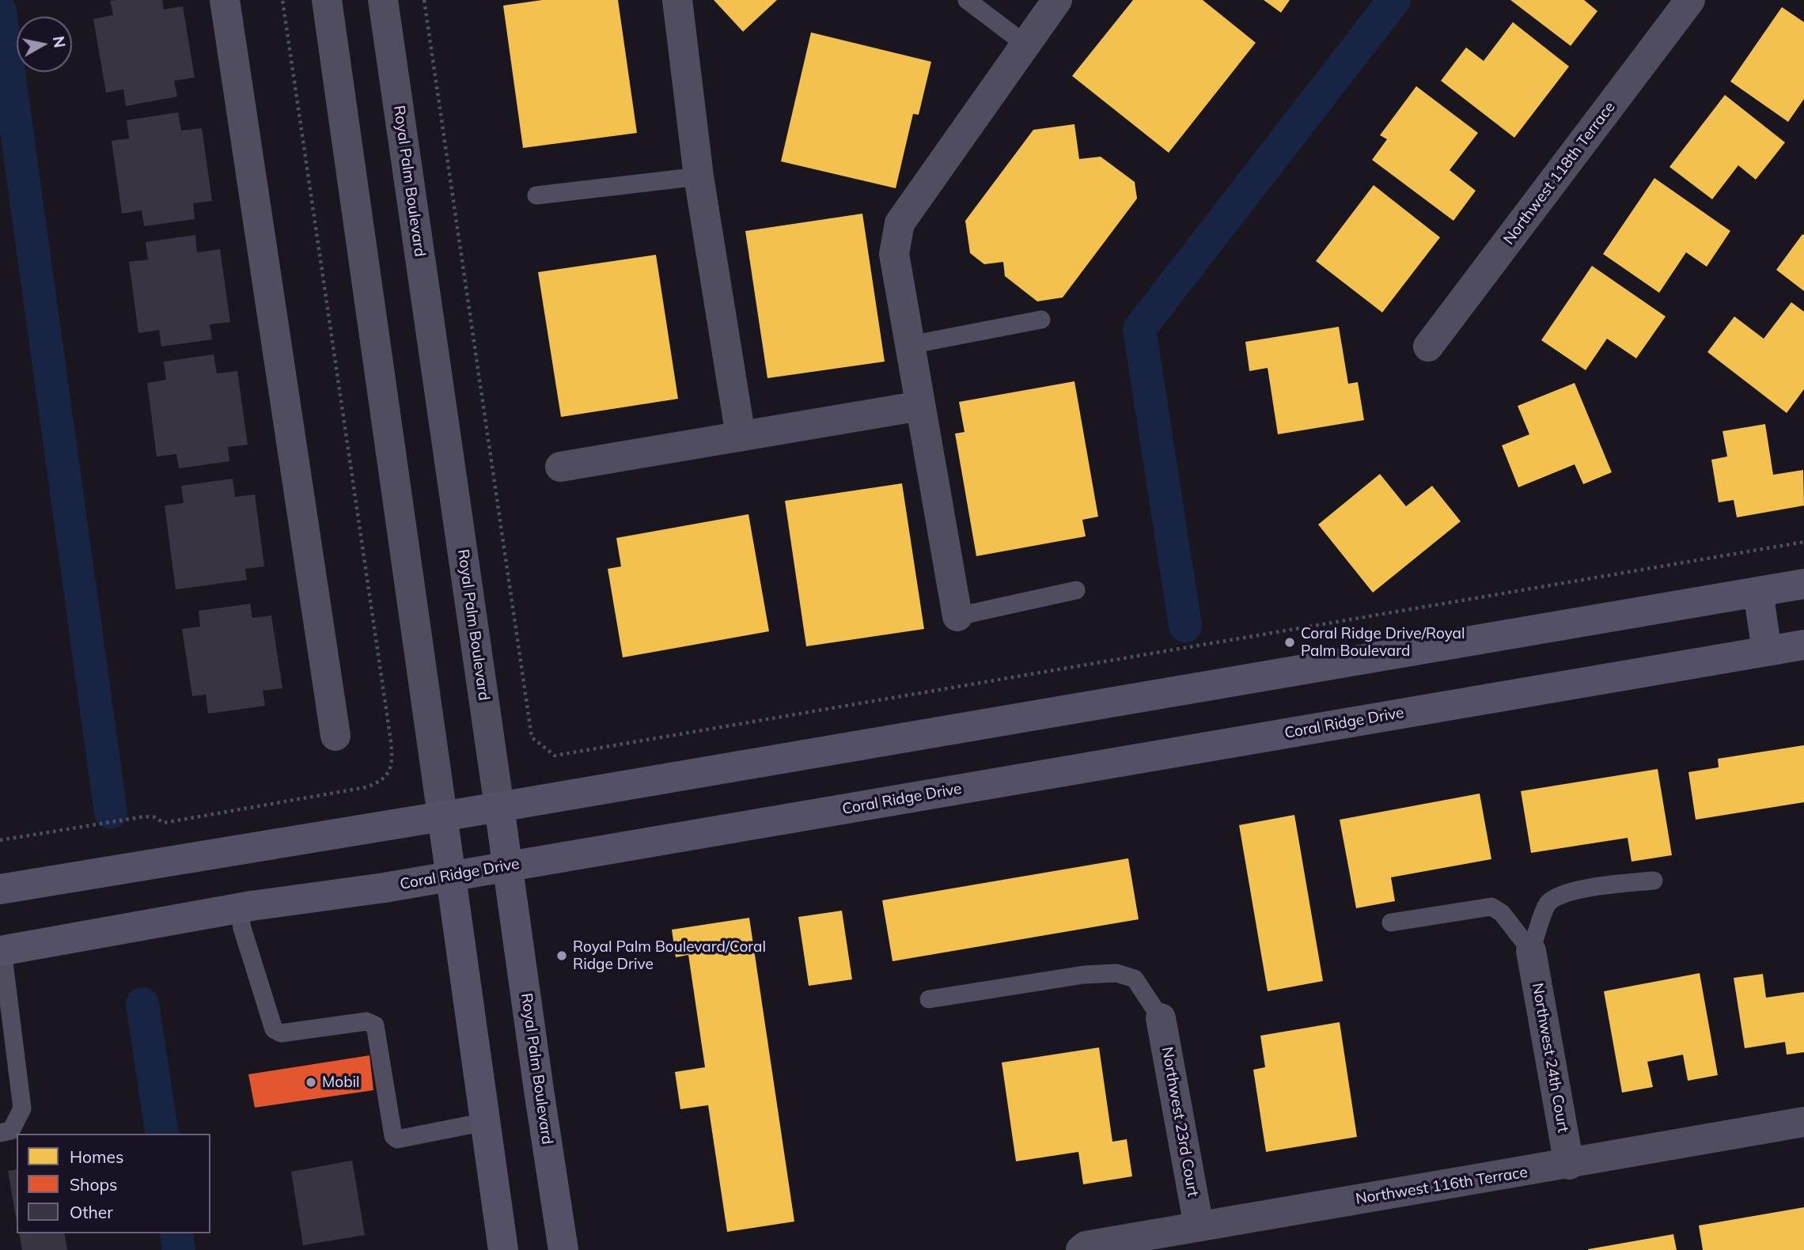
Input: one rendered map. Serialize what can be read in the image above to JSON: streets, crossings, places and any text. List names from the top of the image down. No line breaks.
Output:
{"streets":{"main road":["Royal Palm Boulevard","Coral Ridge Drive"],"street":["Northwest 118th Terrace","Northwest 24th Court","Northwest 23rd Court","Northwest 116th Terrace"]},"crossings":[["Royal Palm Boulevard","Coral Ridge Drive"],["Northwest 24th Court","Northwest 116th Terrace"],["Northwest 23rd Court","Northwest 116th Terrace"]],"places":["Coral Ridge Drive/Royal Palm Boulevard","Royal Palm Boulevard/Coral Ridge Drive","Mobil"],"legend":["Homes","Shops","Other"],"north":"right"}
